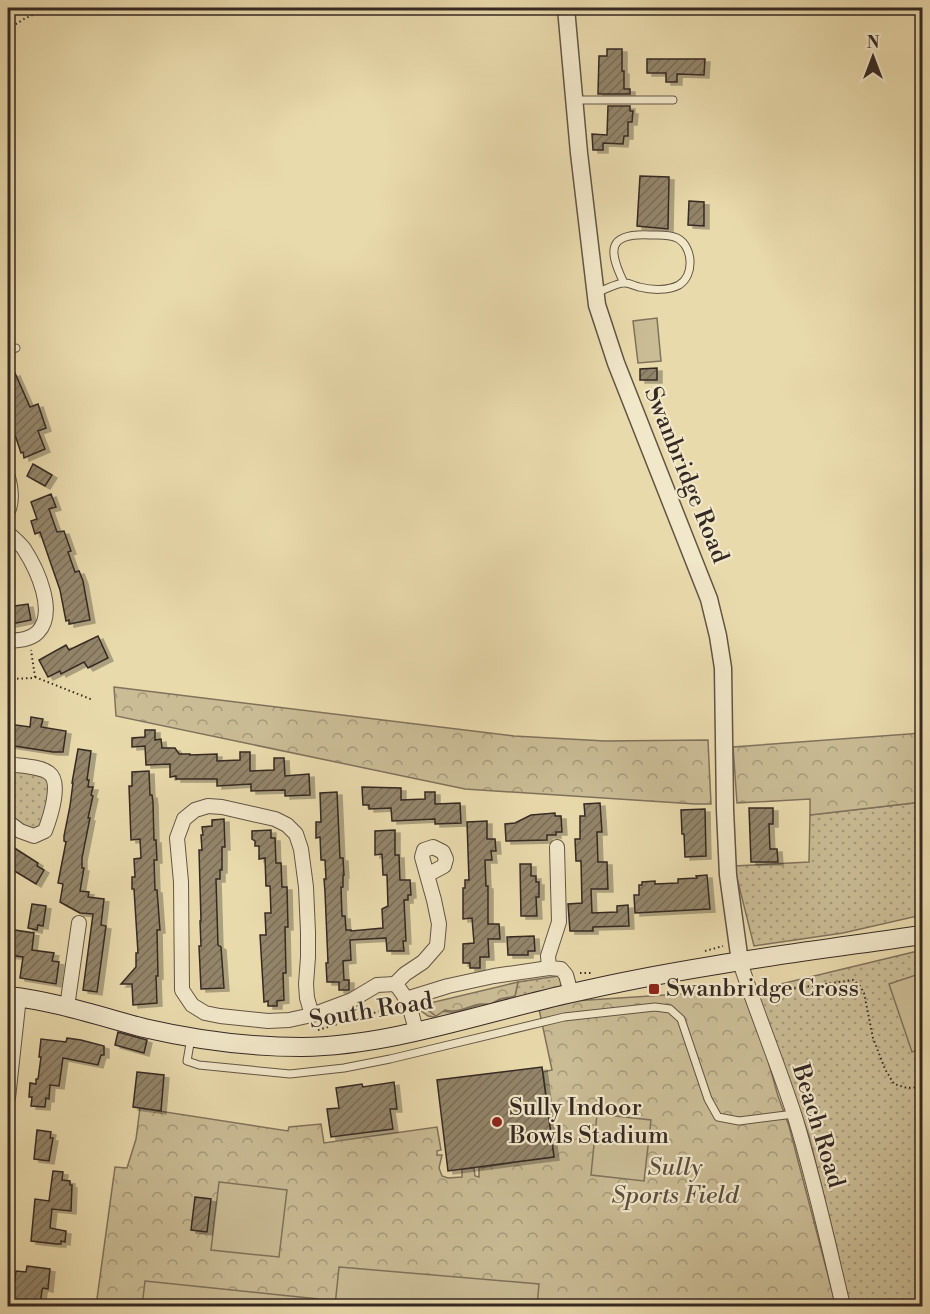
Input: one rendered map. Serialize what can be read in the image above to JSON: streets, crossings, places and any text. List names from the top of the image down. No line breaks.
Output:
{"streets":{"main road":["South Road"],"street":["Swanbridge Road","Beach Road"]},"crossings":[["Swanbridge Road","South Road"],["Swanbridge Road","Beach Road"],["South Road","Beach Road"]],"parks":["Sully Sports Field"],"places":{"transit":["Swanbridge Cross"],"other":["Sully Indoor Bowls Stadium"]},"north":"top"}
